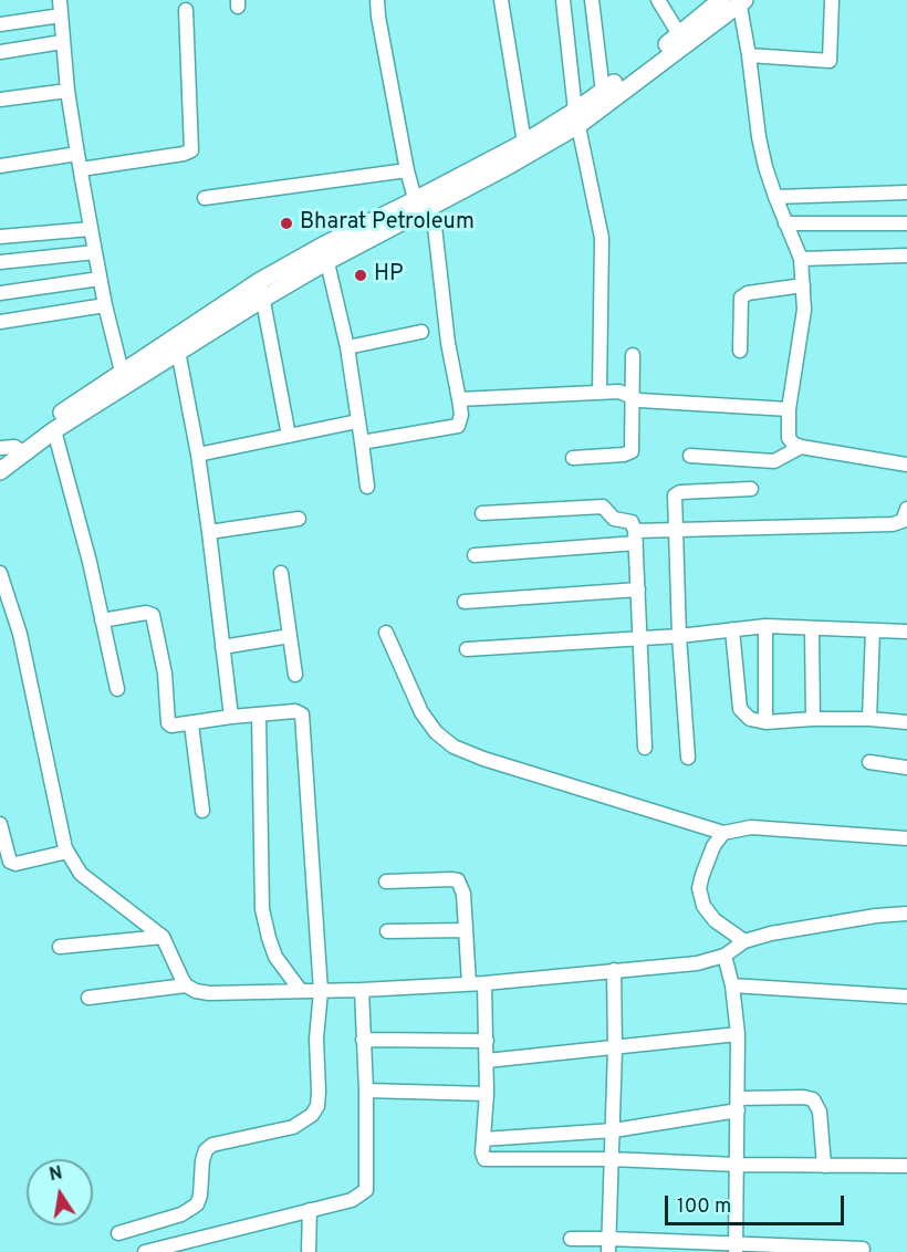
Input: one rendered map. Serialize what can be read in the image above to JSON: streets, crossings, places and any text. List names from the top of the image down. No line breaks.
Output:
{"places":["Bharat Petroleum","HP"],"scale_bar":"100 m","north":"top"}
